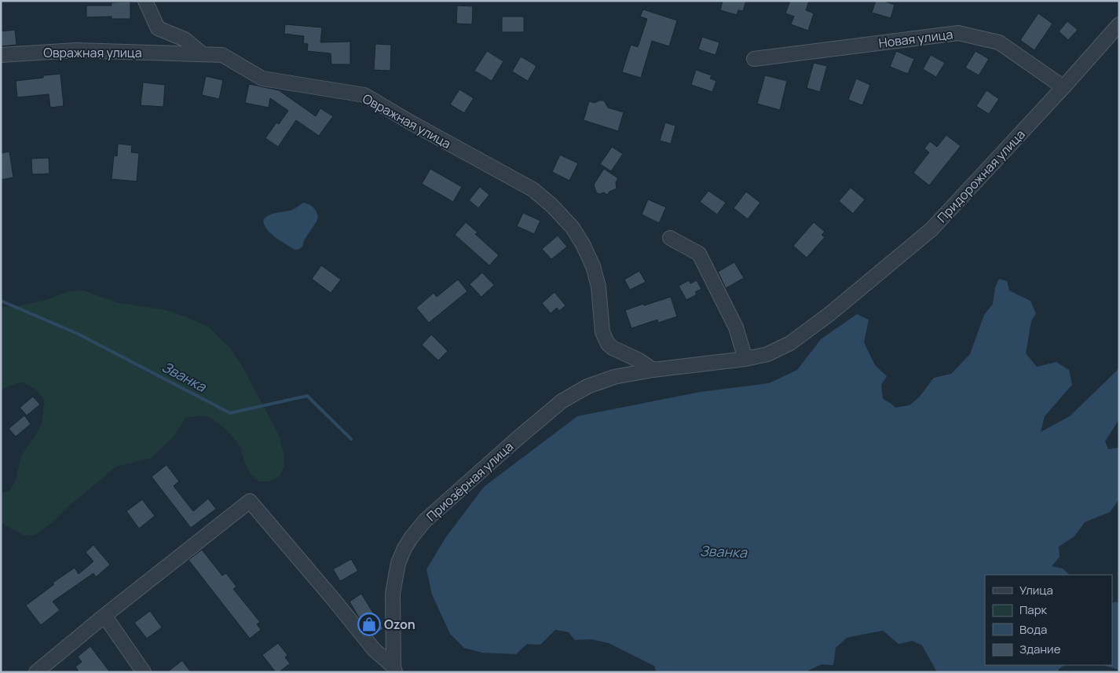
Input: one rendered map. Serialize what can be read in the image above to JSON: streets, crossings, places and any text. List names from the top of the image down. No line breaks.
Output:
{"streets":{"street":["Новая улица","Овражная улица","Придорожная улица","Приозёрная улица"]},"crossings":[["Новая улица","Придорожная улица"],["Овражная улица","Приозёрная улица"],["Придорожная улица","Приозёрная улица"]],"water":["Званка"],"places":{"shop":["Ozon"]},"legend":["Улица","Парк","Вода","Здание"]}
